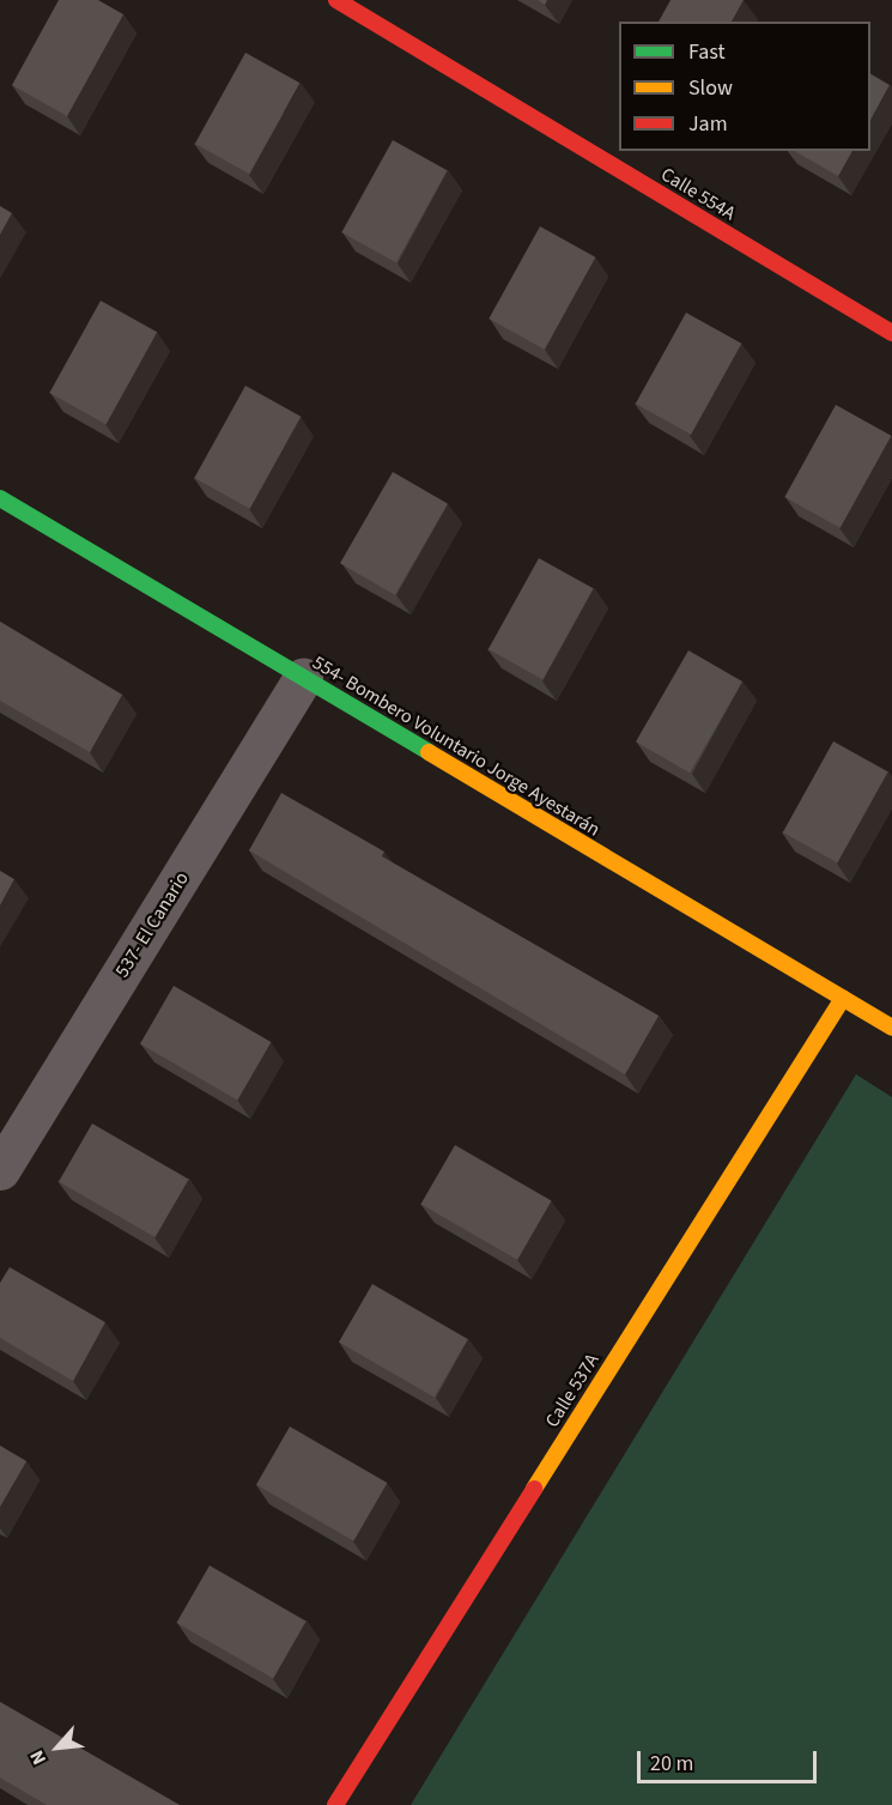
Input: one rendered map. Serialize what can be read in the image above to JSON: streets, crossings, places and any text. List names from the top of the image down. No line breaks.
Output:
{"streets":{"street":["Calle 554A","554- Bombero Voluntario Jorge Ayestarán","537- El Canario","Calle 537A"]},"crossings":[["554- Bombero Voluntario Jorge Ayestarán","537- El Canario"],["554- Bombero Voluntario Jorge Ayestarán","Calle 537A"]],"legend":["Fast","Slow","Jam"],"scale_bar":"20 m","north":"bottom left"}
